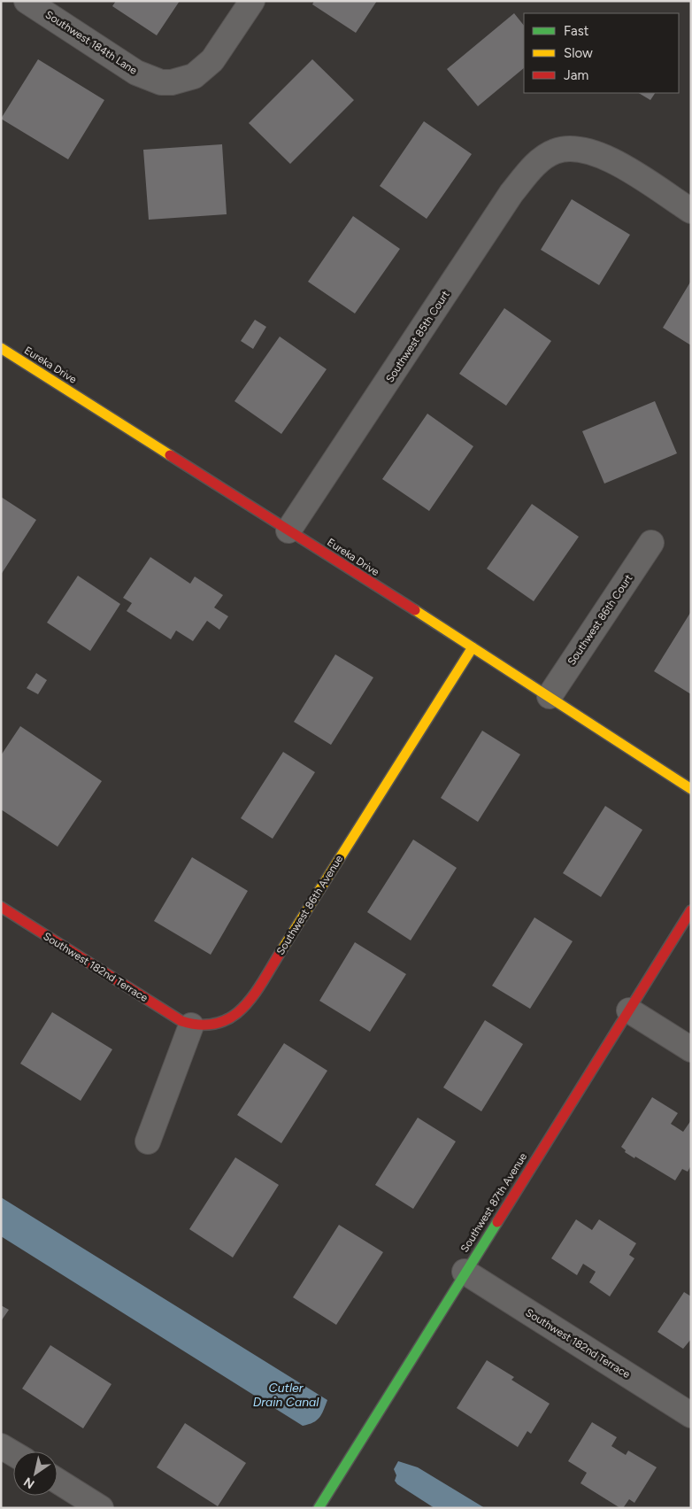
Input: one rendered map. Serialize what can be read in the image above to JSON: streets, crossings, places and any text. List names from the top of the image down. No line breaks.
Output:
{"streets":{"street":["Southwest 184th Lane","Southwest 85th Court","Eureka Drive","Southwest 86th Court","Southwest 86th Avenue","Southwest 182nd Terrace","Southwest 87th Avenue"]},"crossings":[["Southwest 85th Court","Eureka Drive"],["Eureka Drive","Southwest 86th Court"],["Eureka Drive","Southwest 86th Avenue"],["Southwest 86th Avenue","Southwest 182nd Terrace"],["Southwest 182nd Terrace","Southwest 87th Avenue"]],"water":["Cutler Drain Canal"],"legend":["Fast","Slow","Jam"],"north":"bottom left"}
